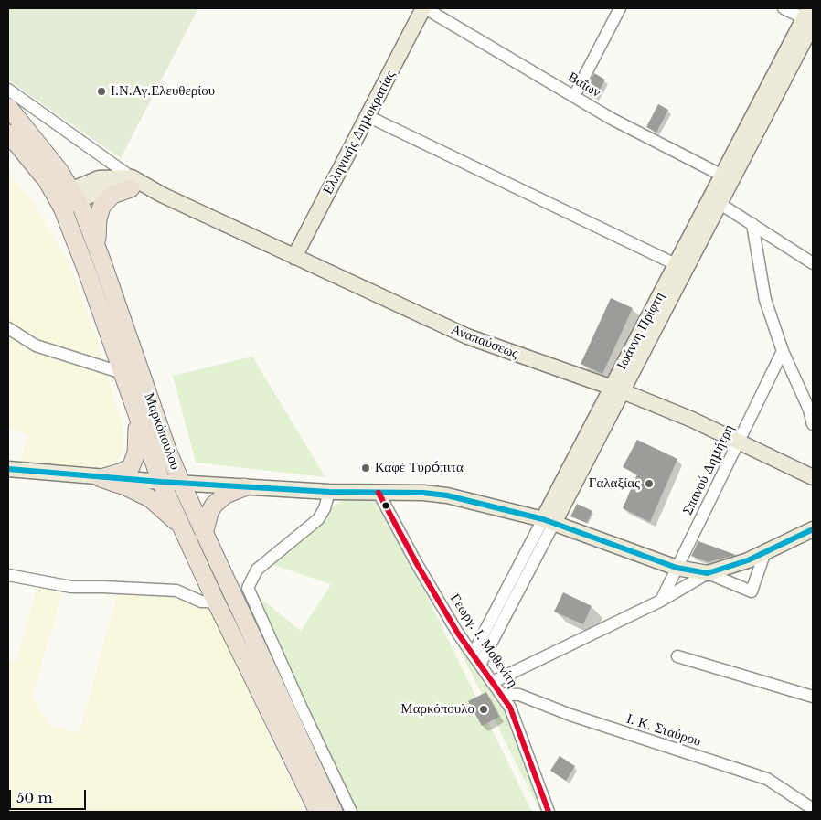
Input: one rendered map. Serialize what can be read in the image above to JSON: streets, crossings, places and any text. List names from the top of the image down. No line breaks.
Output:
{"streets":{"highway":["Μαρκόπουλου"],"main road":["Ελληνικής Δημοκρατίας","Ιωάννη Πρίφτη","Αναπαύσεως"],"street":["Βαΐων","Σπανού Δημήτρη","Γεωργ. Ι. Μοθενίτη","Ι. Κ. Σταύρου"]},"crossings":[["Βαΐων","Ελληνικής Δημοκρατίας"],["Βαΐων","Ιωάννη Πρίφτη"],["Ελληνικής Δημοκρατίας","Αναπαύσεως"],["Ιωάννη Πρίφτη","Αναπαύσεως"],["Ιωάννη Πρίφτη","Γεωργ. Ι. Μοθενίτη"],["Αναπαύσεως","Μαρκόπουλου"],["Αναπαύσεως","Σπανού Δημήτρη"],["Γεωργ. Ι. Μοθενίτη","Ι. Κ. Σταύρου"]],"places":["Ι.Ν.Αγ.Ελευθερίου","Καφέ Τυρóπιτα","Γαλαξίας","Μαρκόπουλο"],"scale_bar":"50 m"}
